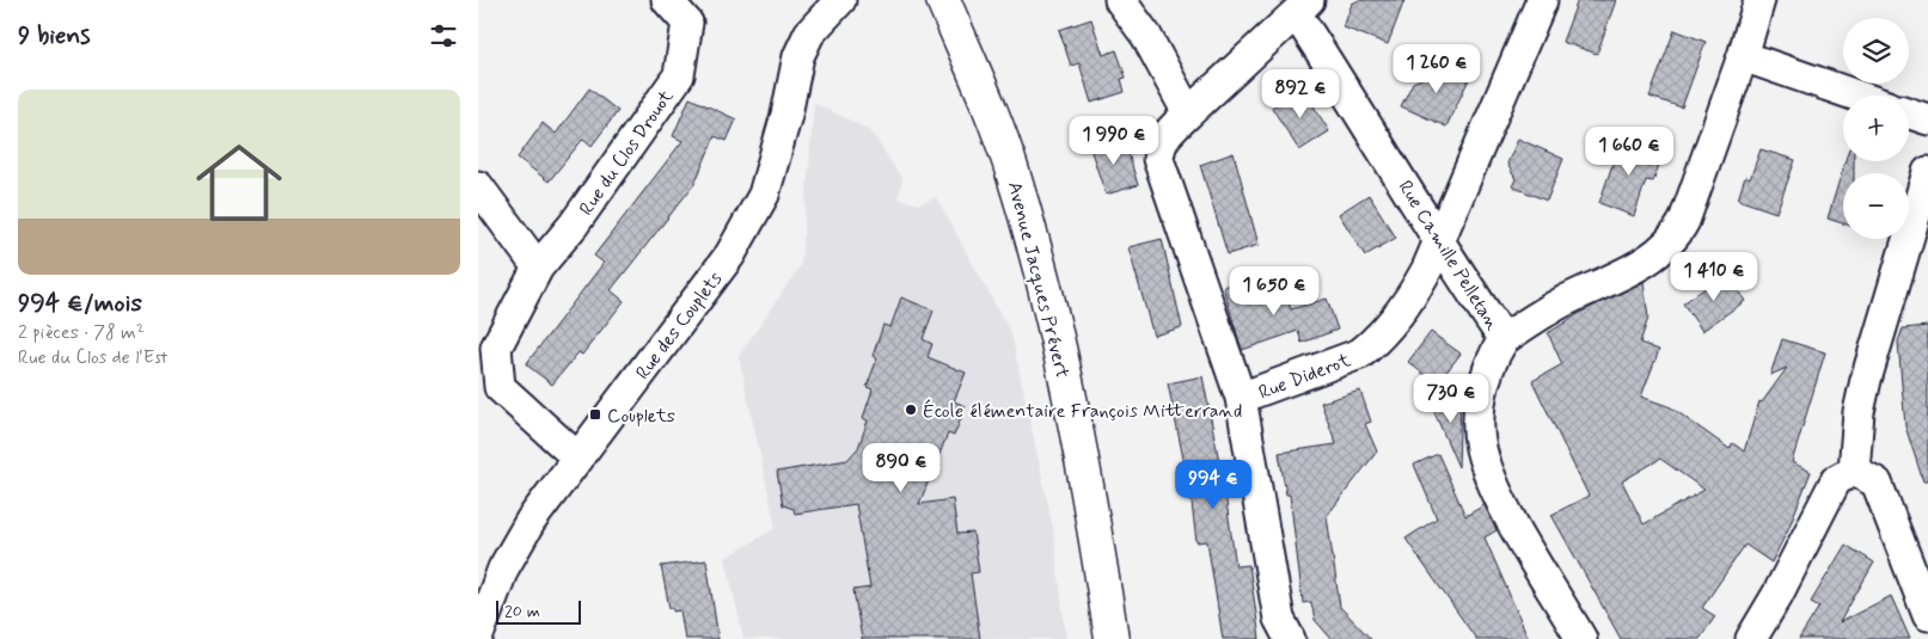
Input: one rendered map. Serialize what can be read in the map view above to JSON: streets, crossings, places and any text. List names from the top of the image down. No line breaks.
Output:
{"streets":{"main road":["Avenue Jacques Prévert"],"street":["Rue du Clos Drouot","Rue Camille Pelletan","Rue des Couplets","Rue Diderot"]},"crossings":[["Rue du Clos Drouot","Rue des Couplets"],["Rue Camille Pelletan","Rue Diderot"]],"places":{"other":["École élémentaire François Mitterrand"],"transit":["Couplets"]},"scale_bar":"20 m","page":{"heading":"9 biens","map_buttons":["+","−"],"price":["1 260 €","892 €","1 990 €","1 660 €","1 410 €","1 650 €","730 €","890 €","994 €"],"list":[{"name":"994 €/mois","note":"2 pièces · 78 m² · Rue du Clos de l'Est"}],"scale":"20 m"}}
